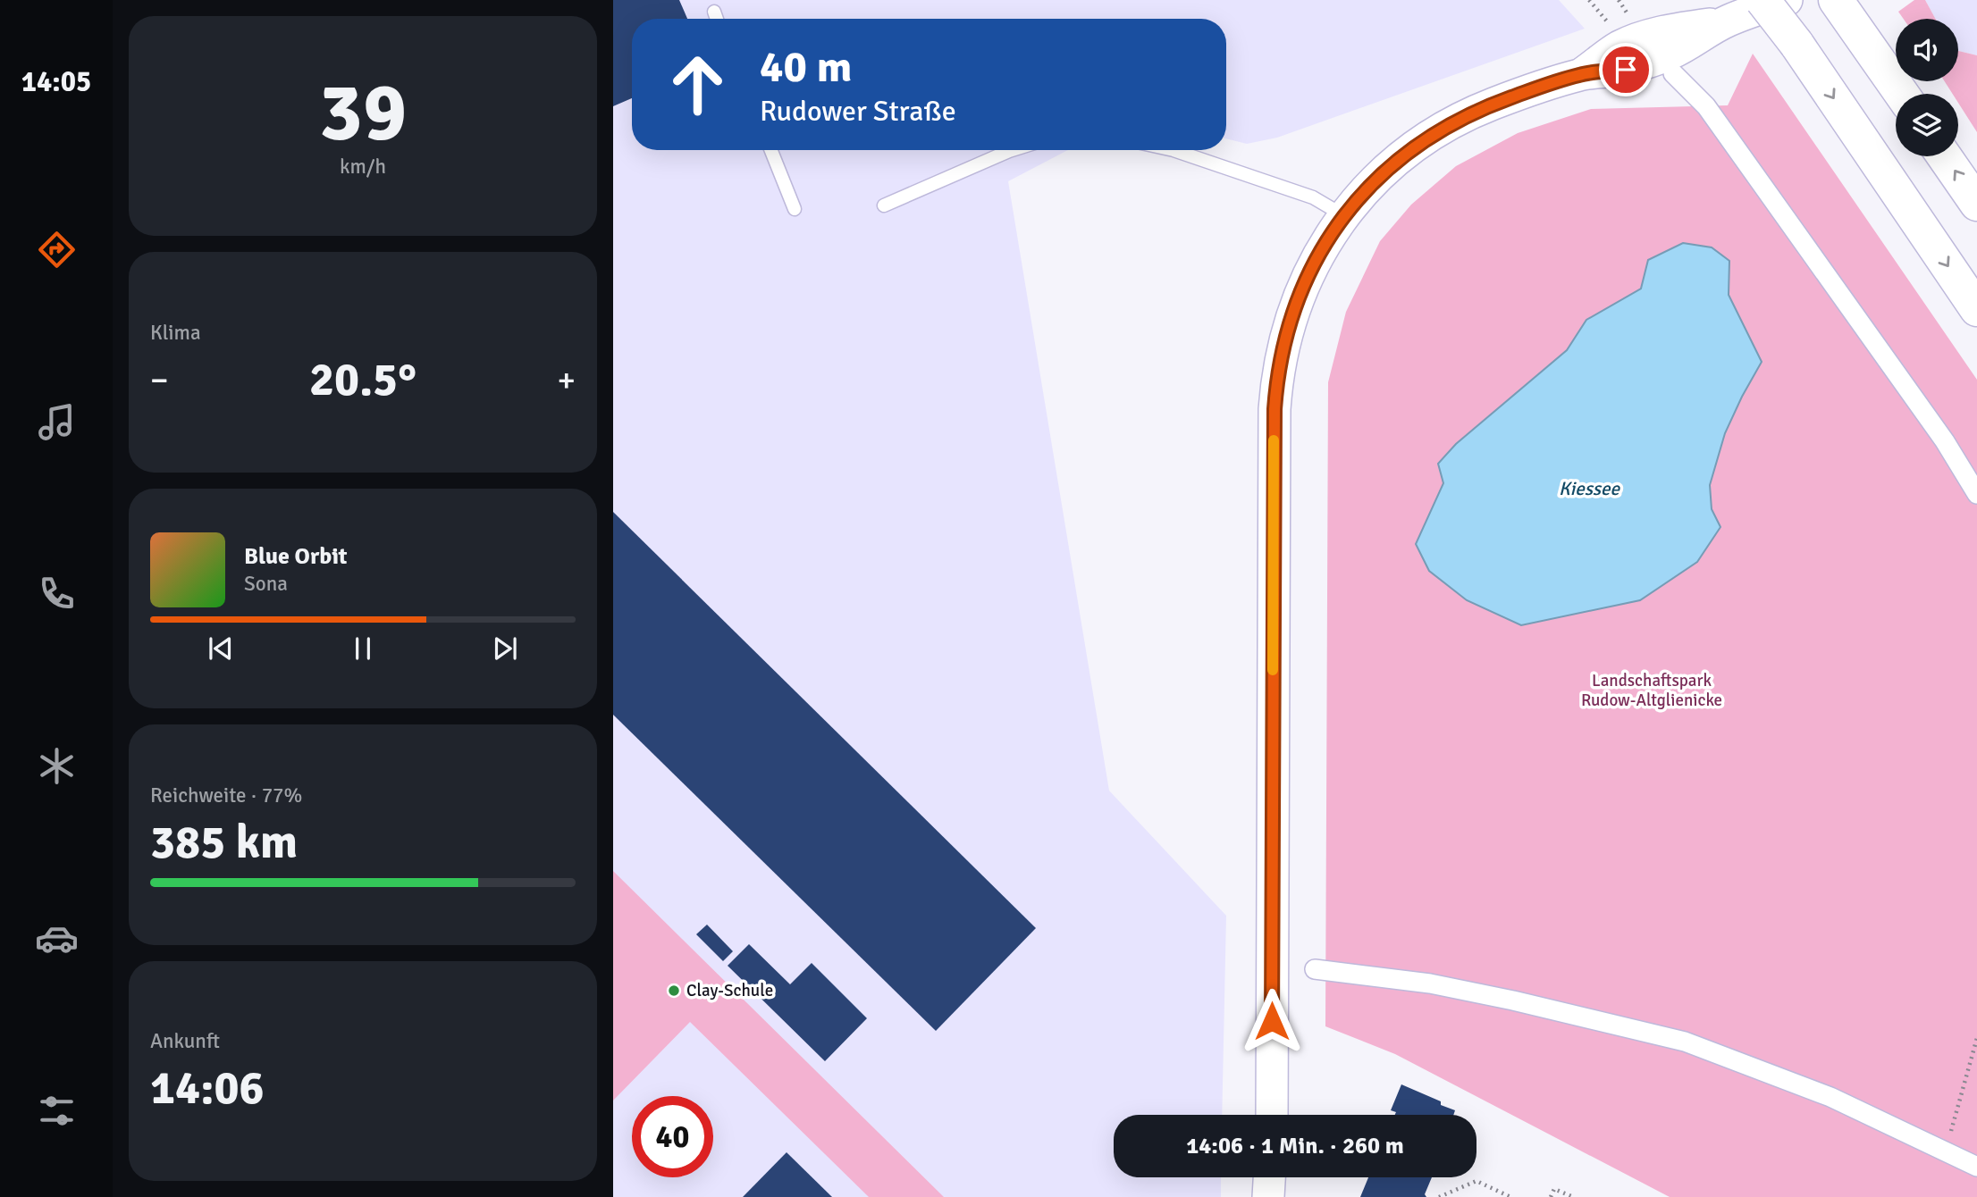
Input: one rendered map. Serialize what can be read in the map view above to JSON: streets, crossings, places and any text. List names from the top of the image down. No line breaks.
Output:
{"water":["Kiessee"],"parks":["Landschaftspark Rudow-Altglienicke"],"places":["Clay-Schule"],"page":{"tabs":"14:05","tile":[["39","km/h"],"Klima",["Reichweite · 77%","385 km"],["Ankunft","14:06"]],"turn":["40 m","Rudower Straße"],"heat":["−","20.5°","+"],"song":["Blue Orbit","Sona"],"limit":"40","trip":"14:06 · 1 Min. · 260 m"}}
